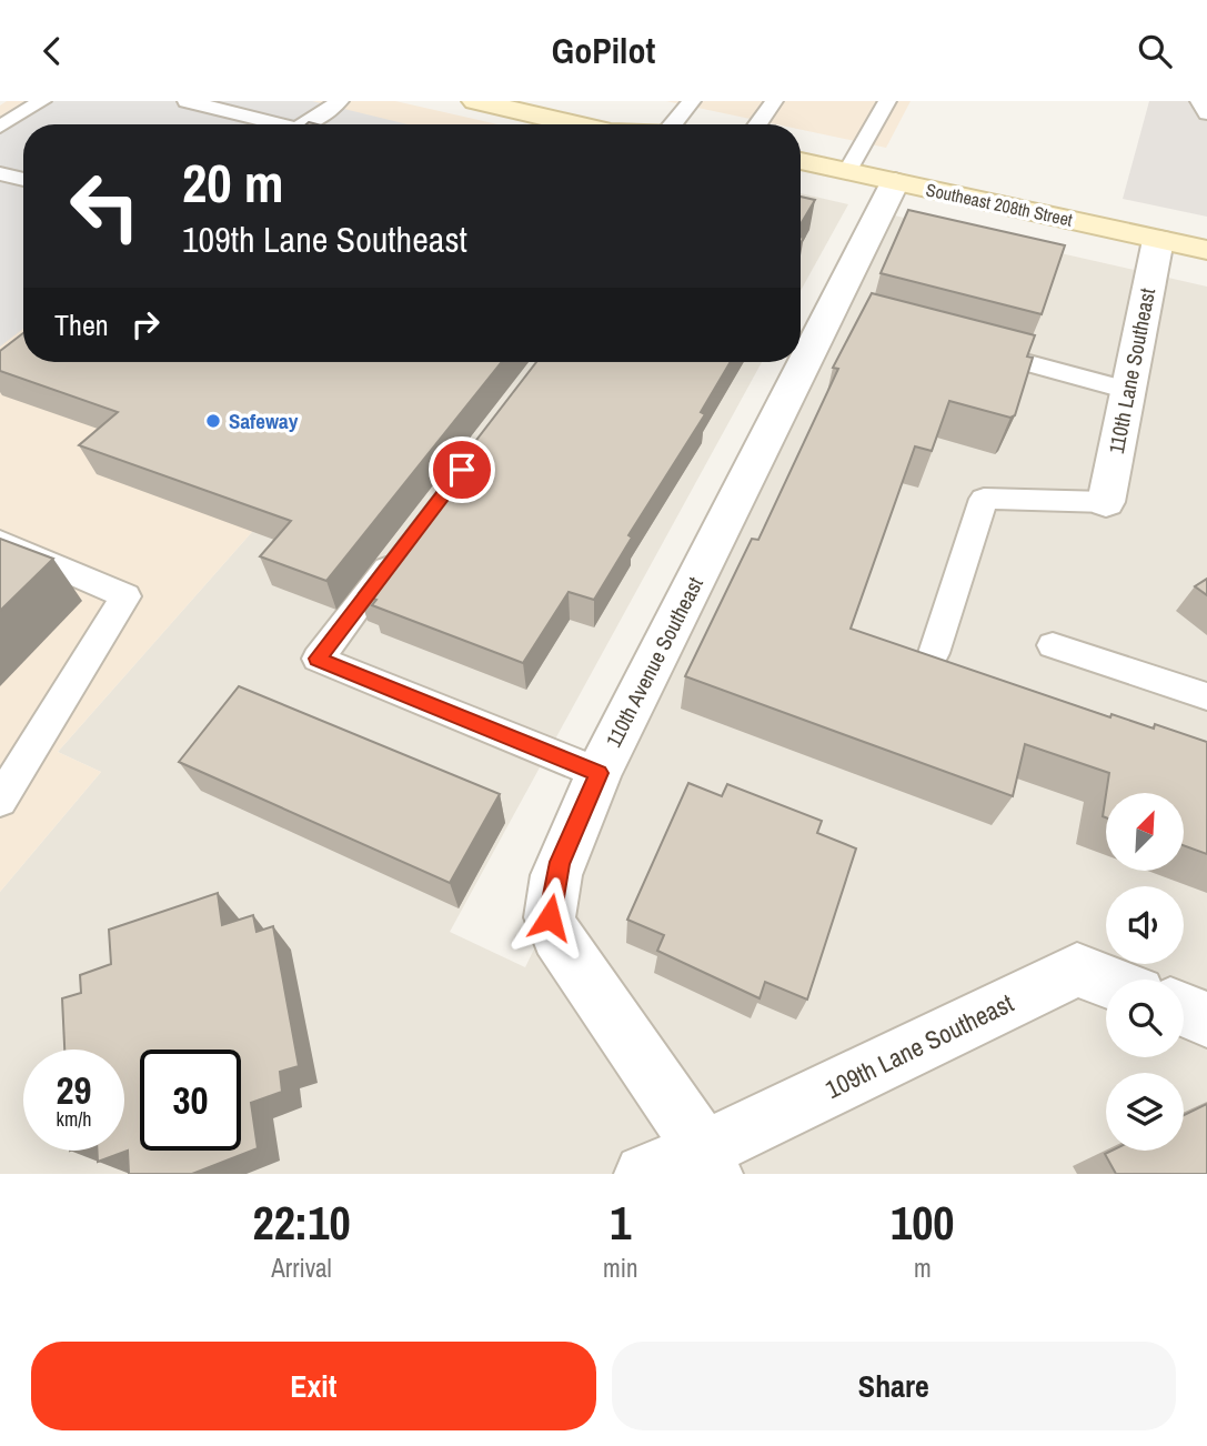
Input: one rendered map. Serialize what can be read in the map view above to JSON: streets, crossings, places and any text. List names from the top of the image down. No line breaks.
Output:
{"streets":{"main road":["Southeast 208th Street"],"street":["110th Lane Southeast","110th Avenue Southeast","109th Lane Southeast"]},"crossings":[["Southeast 208th Street","110th Lane Southeast"],["Southeast 208th Street","110th Avenue Southeast"],["110th Avenue Southeast","109th Lane Southeast"]],"places":["Safeway"],"north":"top right","page":{"header":"GoPilot","turn":["20 m","109th Lane Southeast"],"then":"Then","speed":"29 km/h","limit":"30","eta":["22:10","Arrival","1","min","100","m"],"buttons":["Exit","Share"]}}
